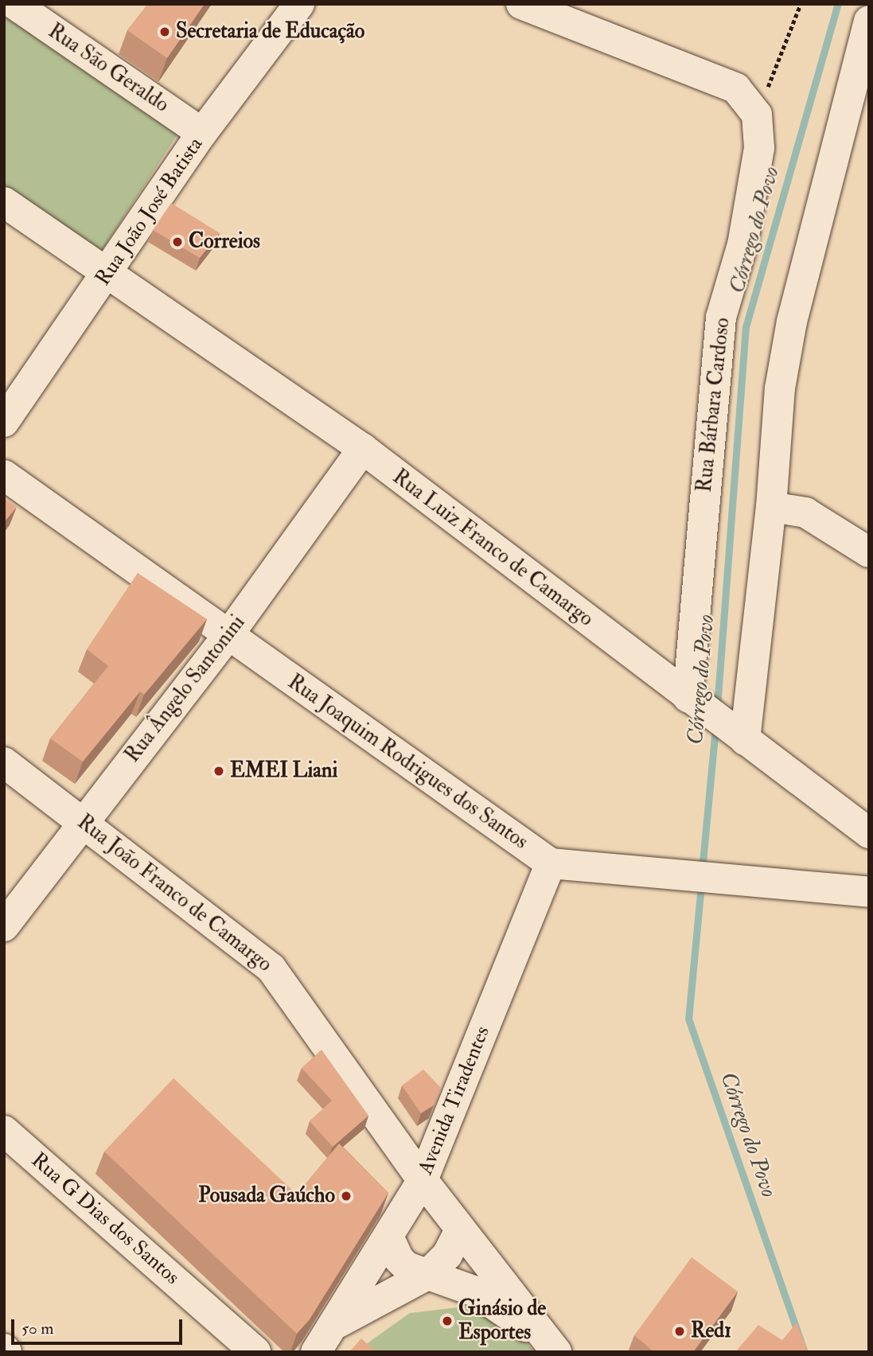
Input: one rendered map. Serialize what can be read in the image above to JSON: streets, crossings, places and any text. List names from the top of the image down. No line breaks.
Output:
{"streets":{"street":["Rua São Geraldo","Rua João José Batista","Rua Bárbara Cardoso","Rua Luiz Franco de Camargo","Rua Ângelo Santonini","Rua Joaquim Rodrigues dos Santos","Rua João Franco de Camargo","Avenida Tiradentes","Rua G Dias dos Santos"]},"crossings":[["Rua São Geraldo","Rua João José Batista"],["Rua João José Batista","Rua Luiz Franco de Camargo"],["Rua Bárbara Cardoso","Rua Luiz Franco de Camargo"],["Rua Luiz Franco de Camargo","Rua Ângelo Santonini"],["Rua Ângelo Santonini","Rua Joaquim Rodrigues dos Santos"],["Rua Ângelo Santonini","Rua João Franco de Camargo"],["Rua Joaquim Rodrigues dos Santos","Avenida Tiradentes"],["Rua João Franco de Camargo","Avenida Tiradentes"]],"water":["Córrego do Povo"],"places":["Secretaria de Educação","Correios","EMEI Liani","Pousada Gaúcho","Ginásio de Esportes","Red1"],"scale_bar":"50 m"}
